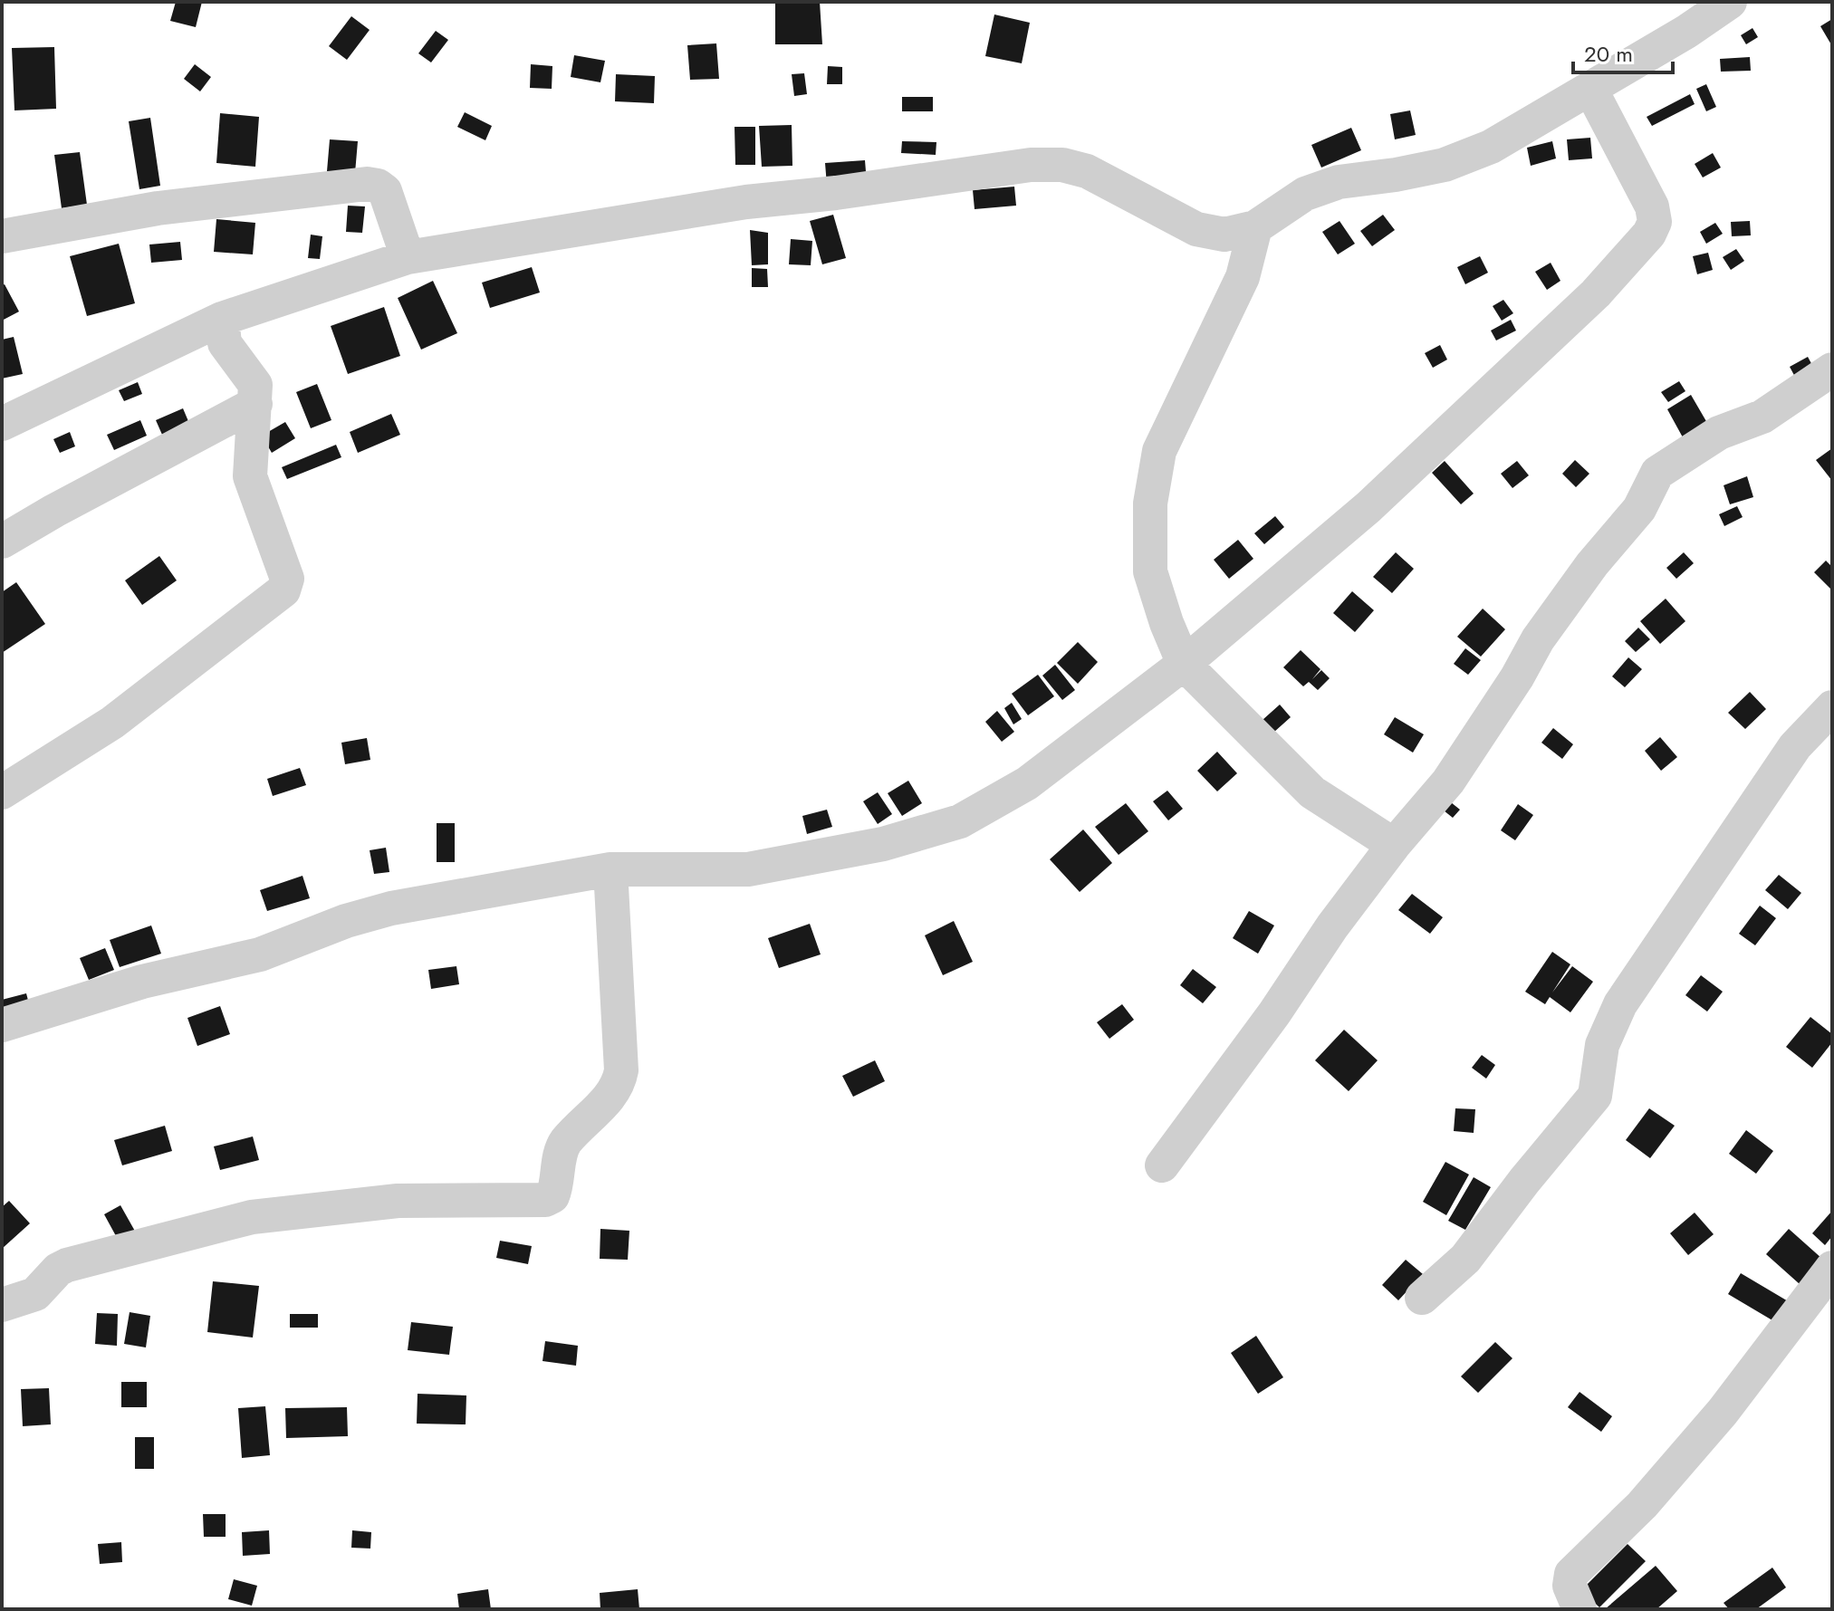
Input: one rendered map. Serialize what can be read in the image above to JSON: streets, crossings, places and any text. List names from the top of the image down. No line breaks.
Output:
{"scale_bar":"20 m"}
